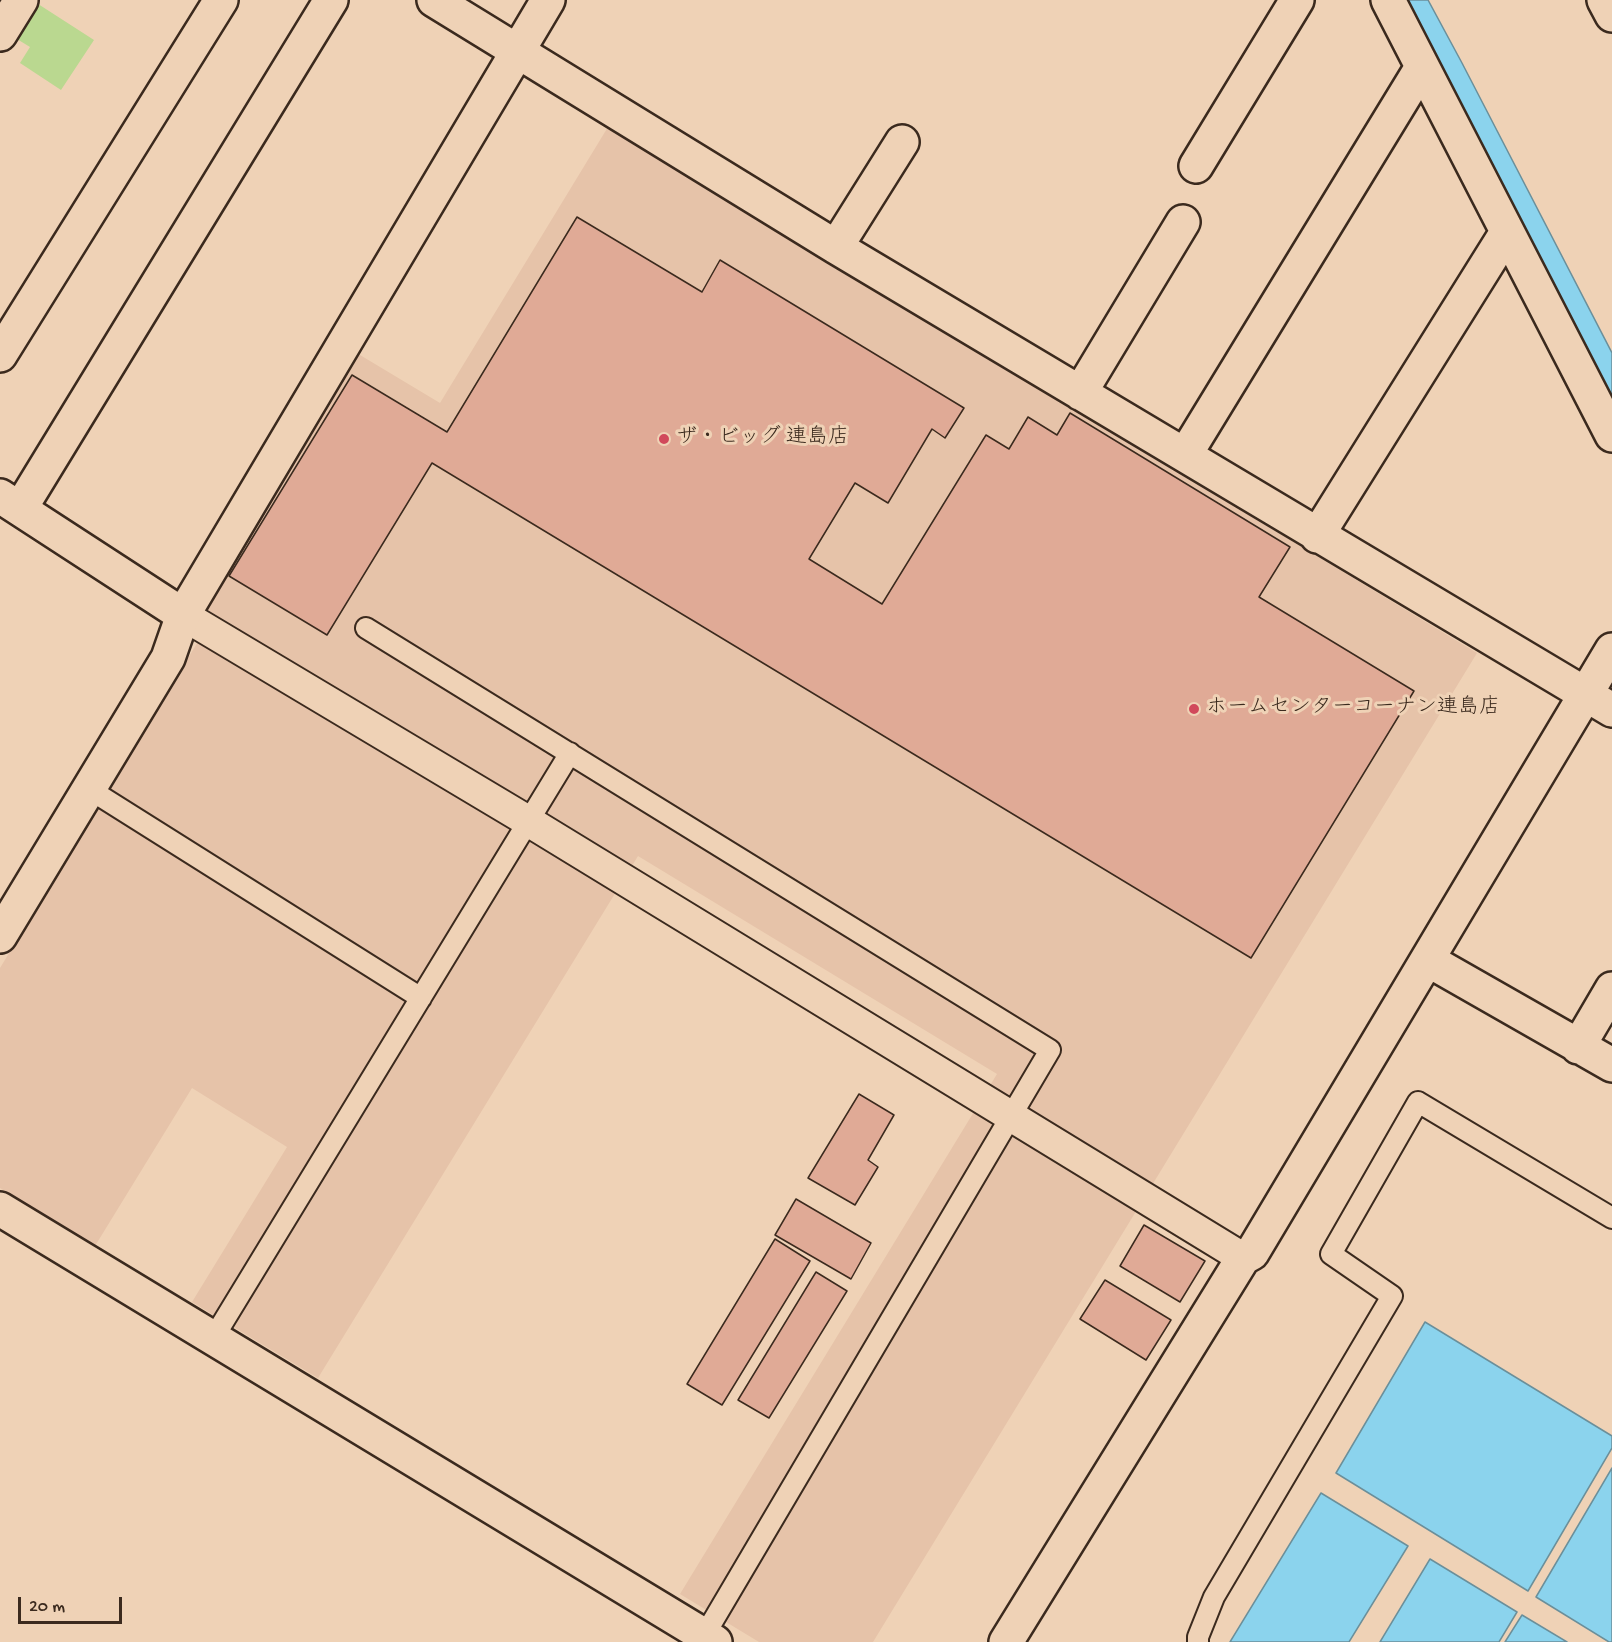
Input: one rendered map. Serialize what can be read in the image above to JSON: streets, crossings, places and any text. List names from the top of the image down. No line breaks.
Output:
{"places":["ザ・ビッグ 連島店","ホームセンターコーナン連島店"],"scale_bar":"20 m"}
